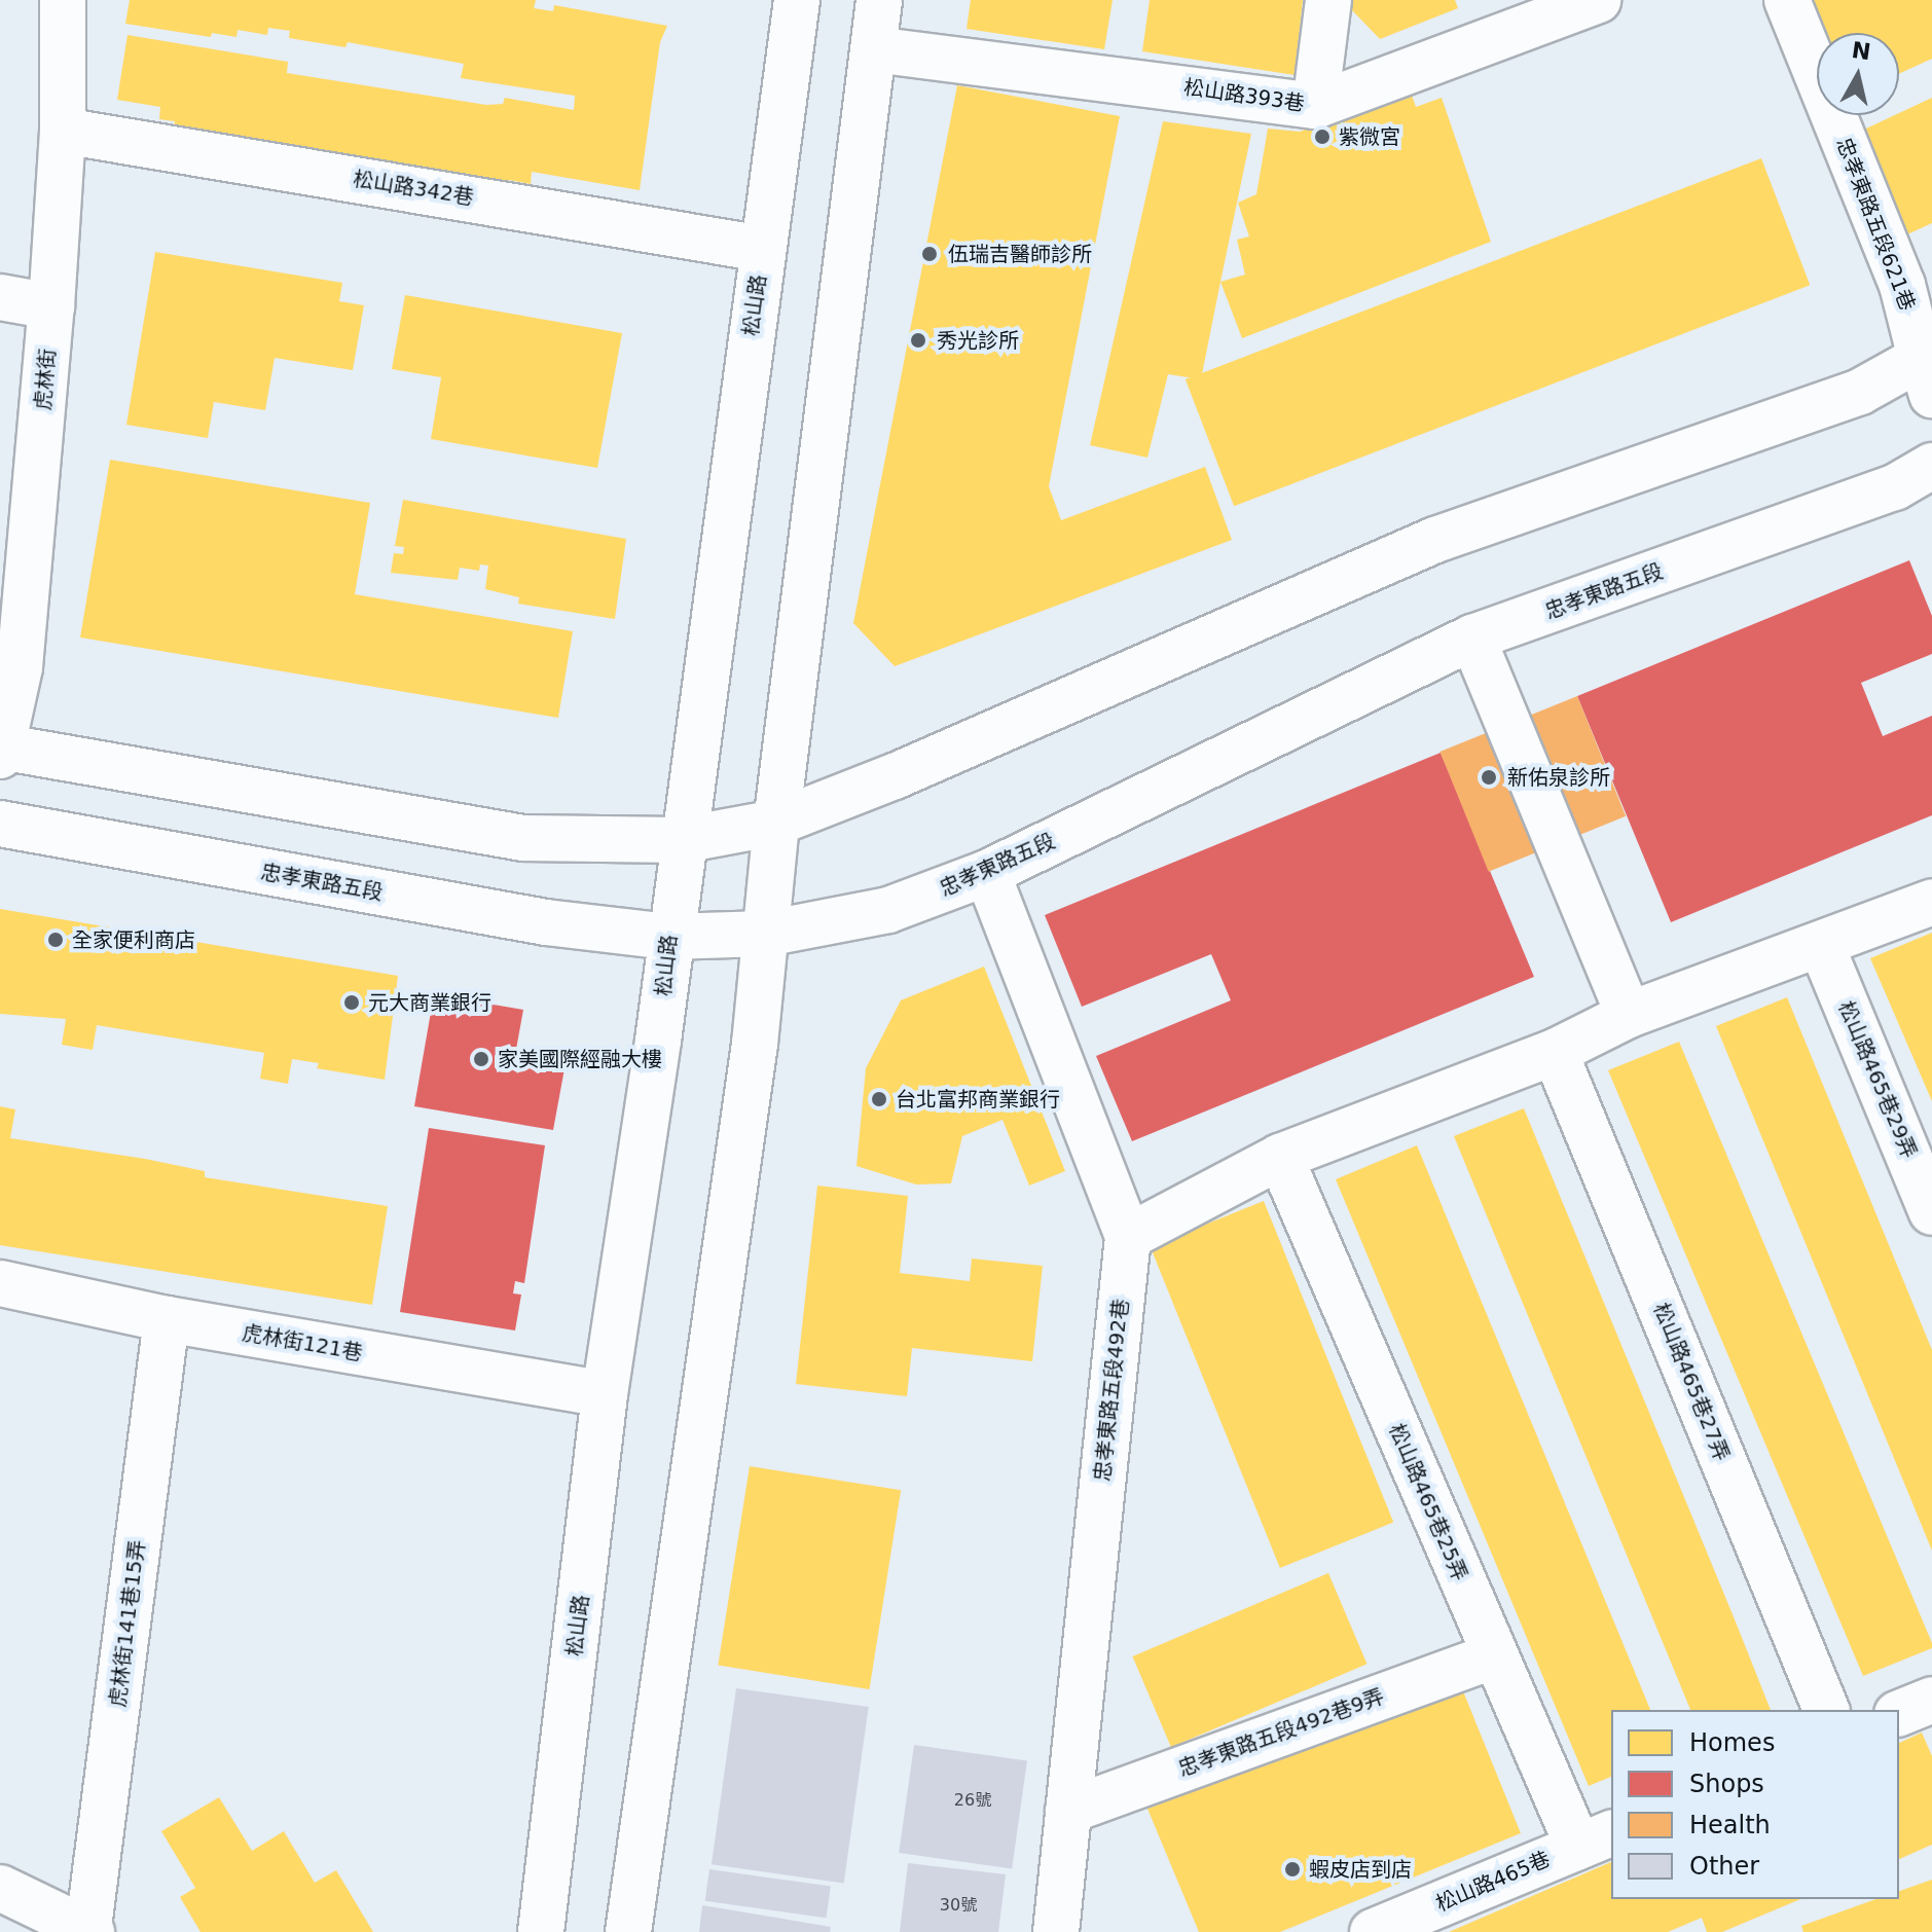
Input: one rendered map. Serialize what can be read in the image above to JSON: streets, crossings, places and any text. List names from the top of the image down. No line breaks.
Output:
{"streets":{"main road":["松山路393巷","松山路342巷","忠孝東路五段621巷","松山路","虎林街","忠孝東路五段","松山路465巷29弄","虎林街121巷","松山路465巷27弄","忠孝東路五段492巷","松山路465巷25弄","虎林街141巷15弄","忠孝東路五段492巷9弄","松山路465巷"]},"crossings":[["松山路342巷","松山路"],["松山路342巷","虎林街"],["松山路","忠孝東路五段"],["松山路","虎林街121巷"],["忠孝東路五段","忠孝東路五段492巷"],["虎林街121巷","虎林街141巷15弄"],["忠孝東路五段492巷","忠孝東路五段492巷9弄"],["松山路465巷25弄","忠孝東路五段492巷9弄"],["松山路465巷25弄","松山路465巷"]],"places":["紫微宮","伍瑞吉醫師診所","秀光診所","新佑泉診所","全家便利商店","元大商業銀行","家美國際經融大樓","台北富邦商業銀行","蝦皮店到店"],"house_numbers":["26號","30號"],"legend":["Homes","Shops","Health","Other"],"north":"top"}
